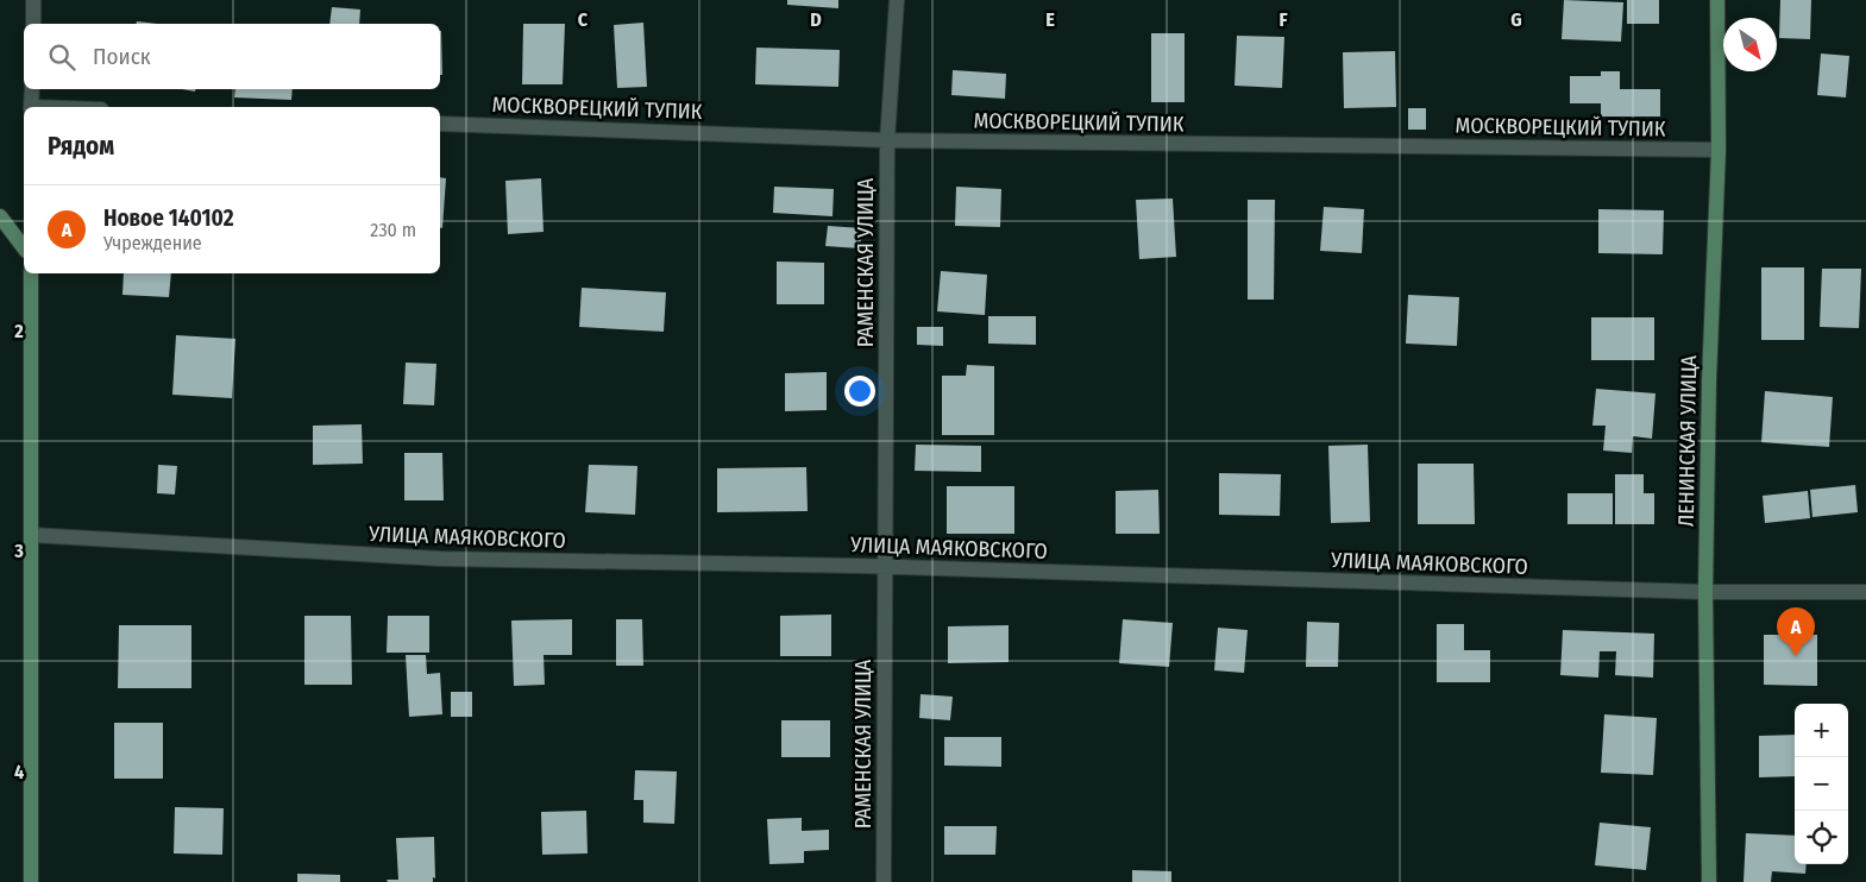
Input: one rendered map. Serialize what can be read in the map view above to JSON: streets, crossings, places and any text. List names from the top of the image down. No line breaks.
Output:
{"streets":{"street":["МОСКВОРЕЦКИЙ ТУПИК","РАМЕНСКАЯ УЛИЦА","ЛЕНИНСКАЯ УЛИЦА","УЛИЦА МАЯКОВСКОГО"]},"crossings":[["МОСКВОРЕЦКИЙ ТУПИК","РАМЕНСКАЯ УЛИЦА"],["МОСКВОРЕЦКИЙ ТУПИК","ЛЕНИНСКАЯ УЛИЦА"],["РАМЕНСКАЯ УЛИЦА","УЛИЦА МАЯКОВСКОГО"],["ЛЕНИНСКАЯ УЛИЦА","УЛИЦА МАЯКОВСКОГО"]],"north":"bottom right","page":{"search":"Поиск","heading":"Рядом","list":[{"mark":"A","name":"Новое 140102","note":"Учреждение","value":"230 m"}],"pins":"A","map_buttons":["+","−"]},"grid":{"columns":["C","D","E","F","G"],"rows":["2","3","4"]}}
